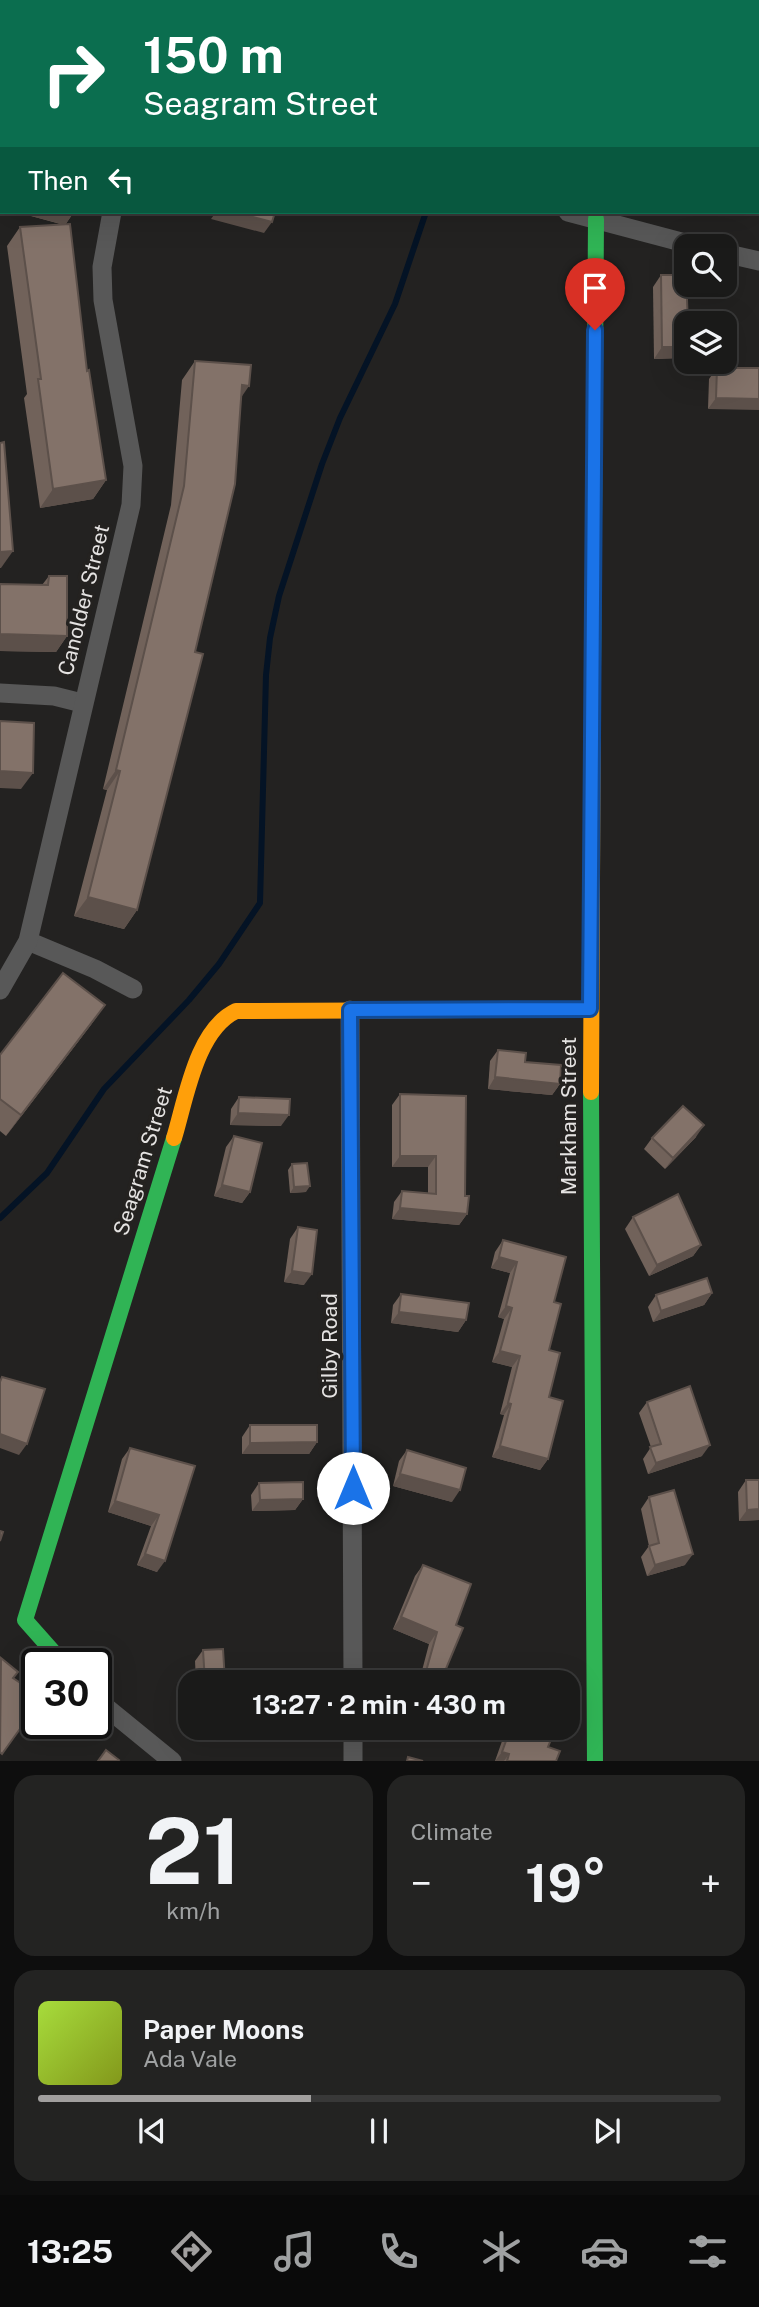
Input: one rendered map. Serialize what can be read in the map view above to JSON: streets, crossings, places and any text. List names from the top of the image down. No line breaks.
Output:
{"streets":{"street":["Canolder Street","Markham Street","Seagram Street","Gilby Road"]},"crossings":[["Markham Street","Seagram Street"],["Seagram Street","Gilby Road"]],"page":{"turn":["150 m","Seagram Street"],"then":"Then","limit":"30","trip":"13:27 · 2 min · 430 m","tile":[["21","km/h"],"Climate"],"heat":["−","19°","+"],"song":["Paper Moons","Ada Vale"],"tabs":"13:25"}}
